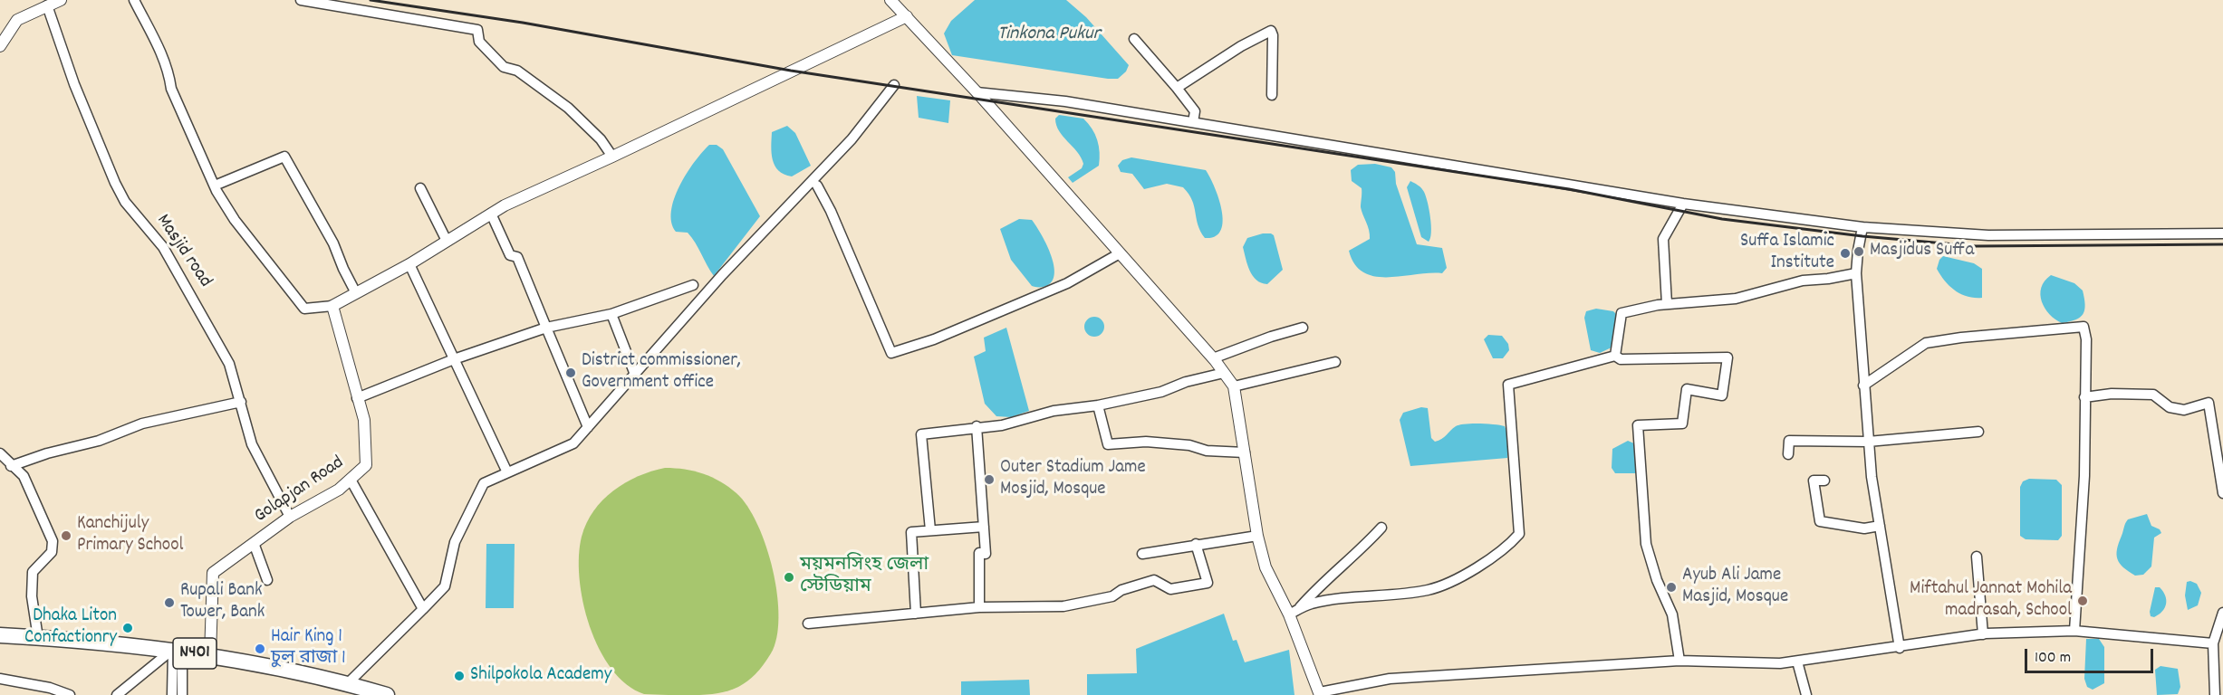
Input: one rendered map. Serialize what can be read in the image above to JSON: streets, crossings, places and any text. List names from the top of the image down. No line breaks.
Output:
{"streets":{"highway":["N401"],"street":["Masjid road","Golapjan Road"]},"crossings":[["Masjid road","Golapjan Road"],["Golapjan Road","N401"]],"water":["Tinkona Pukur"],"places":["Masjidus Suffa","Suffa Islamic Institute","District commissioner, Government office","Outer Stadium Jame Mosjid, Mosque","Kanchijuly Primary School","ময়মনসিংহ জেলা স্টেডিয়াম","Ayub Ali Jame Masjid, Mosque","Miftahul Jannat Mohila madrasah, School","Rupali Bank Tower, Bank","Dhaka Liton Confactionry","Hair King 1 চুল রাজা 1","Shilpokola Academy"],"scale_bar":"100 m"}
